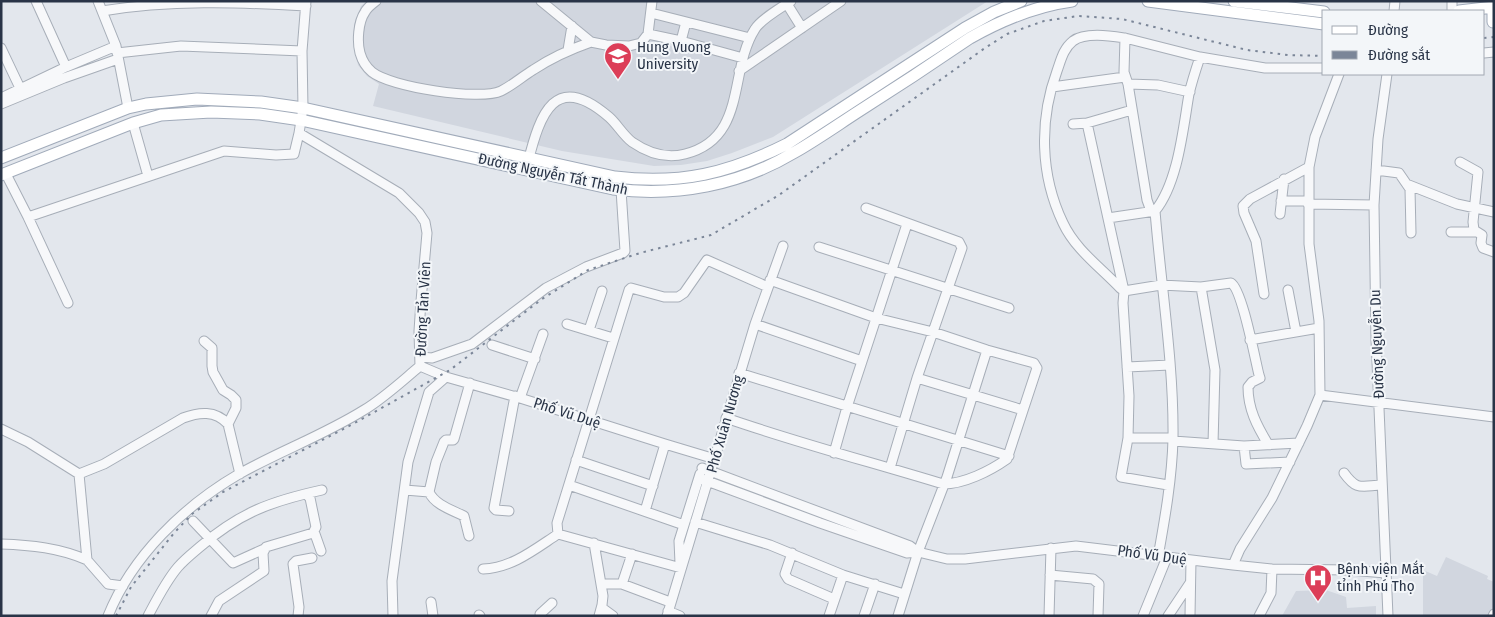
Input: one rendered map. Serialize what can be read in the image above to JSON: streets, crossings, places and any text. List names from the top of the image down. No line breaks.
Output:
{"streets":{"main road":["Đường Nguyễn Tất Thành"],"street":["Đường Tản Viên","Đường Nguyễn Du","Phố Vũ Duệ","Phố Xuân Nương"]},"crossings":[["Đường Tản Viên","Phố Vũ Duệ"],["Đường Nguyễn Du","Phố Vũ Duệ"],["Phố Vũ Duệ","Phố Xuân Nương"]],"places":{"school or university":["Hung Vuong University"],"hospital":["Bệnh viện Mắt tỉnh Phú Thọ"]},"legend":["Đường","Đường sắt"]}
